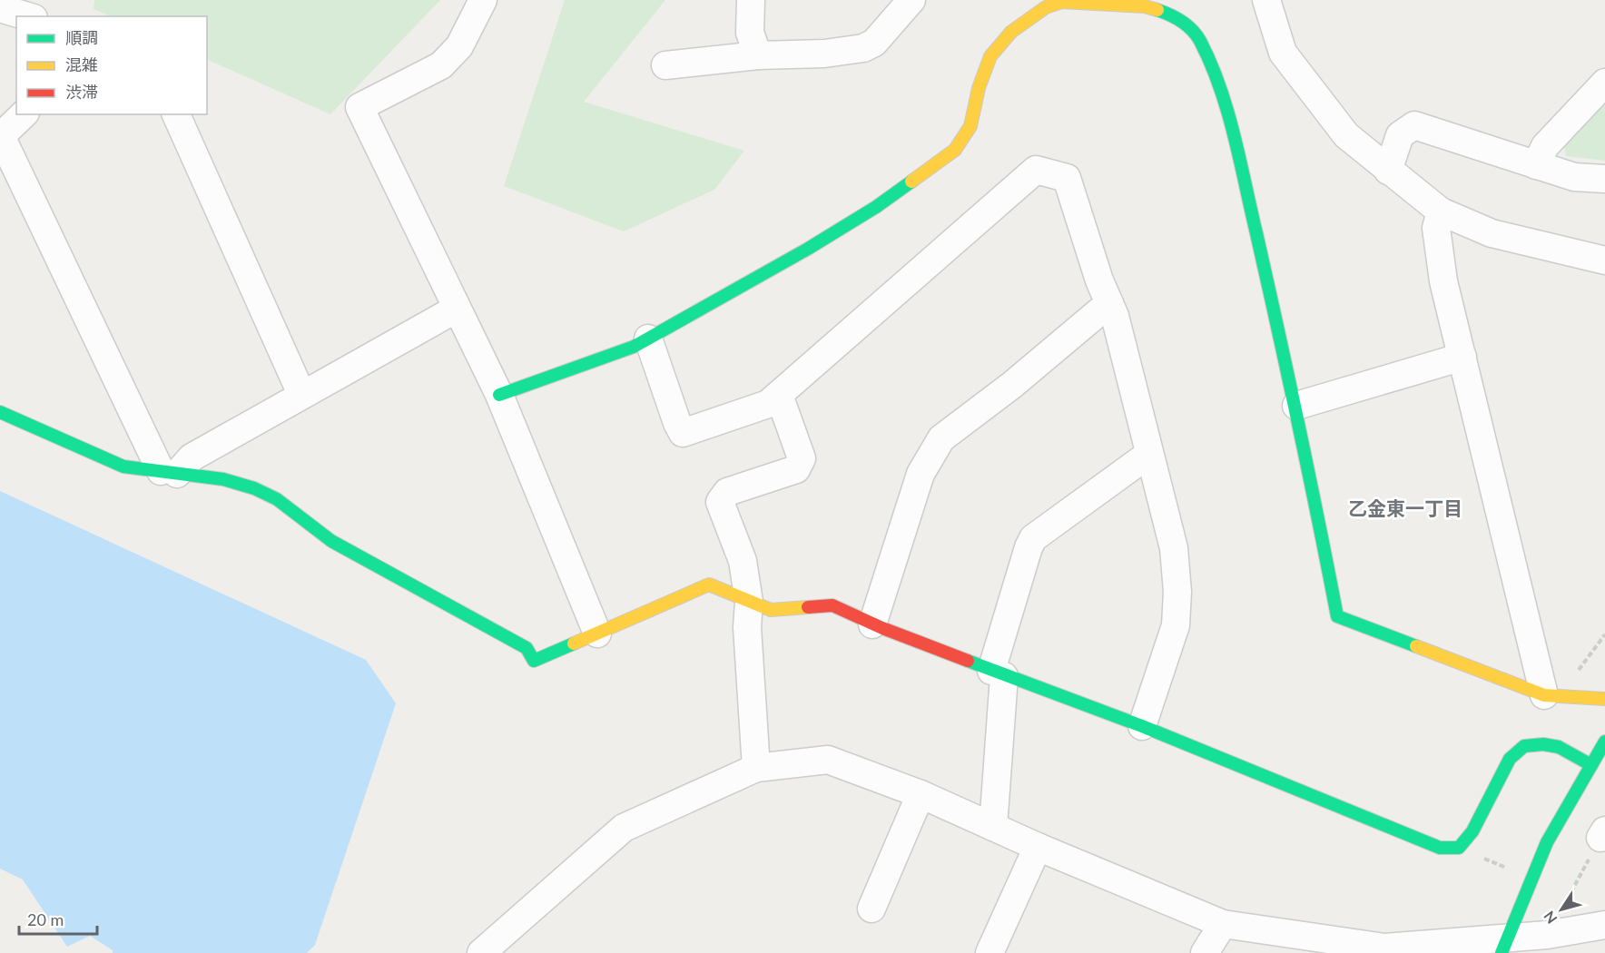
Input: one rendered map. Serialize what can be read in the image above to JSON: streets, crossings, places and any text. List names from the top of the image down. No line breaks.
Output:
{"districts":["乙金東一丁目"],"legend":["順調","混雑","渋滞"],"scale_bar":"20 m","north":"bottom left"}
